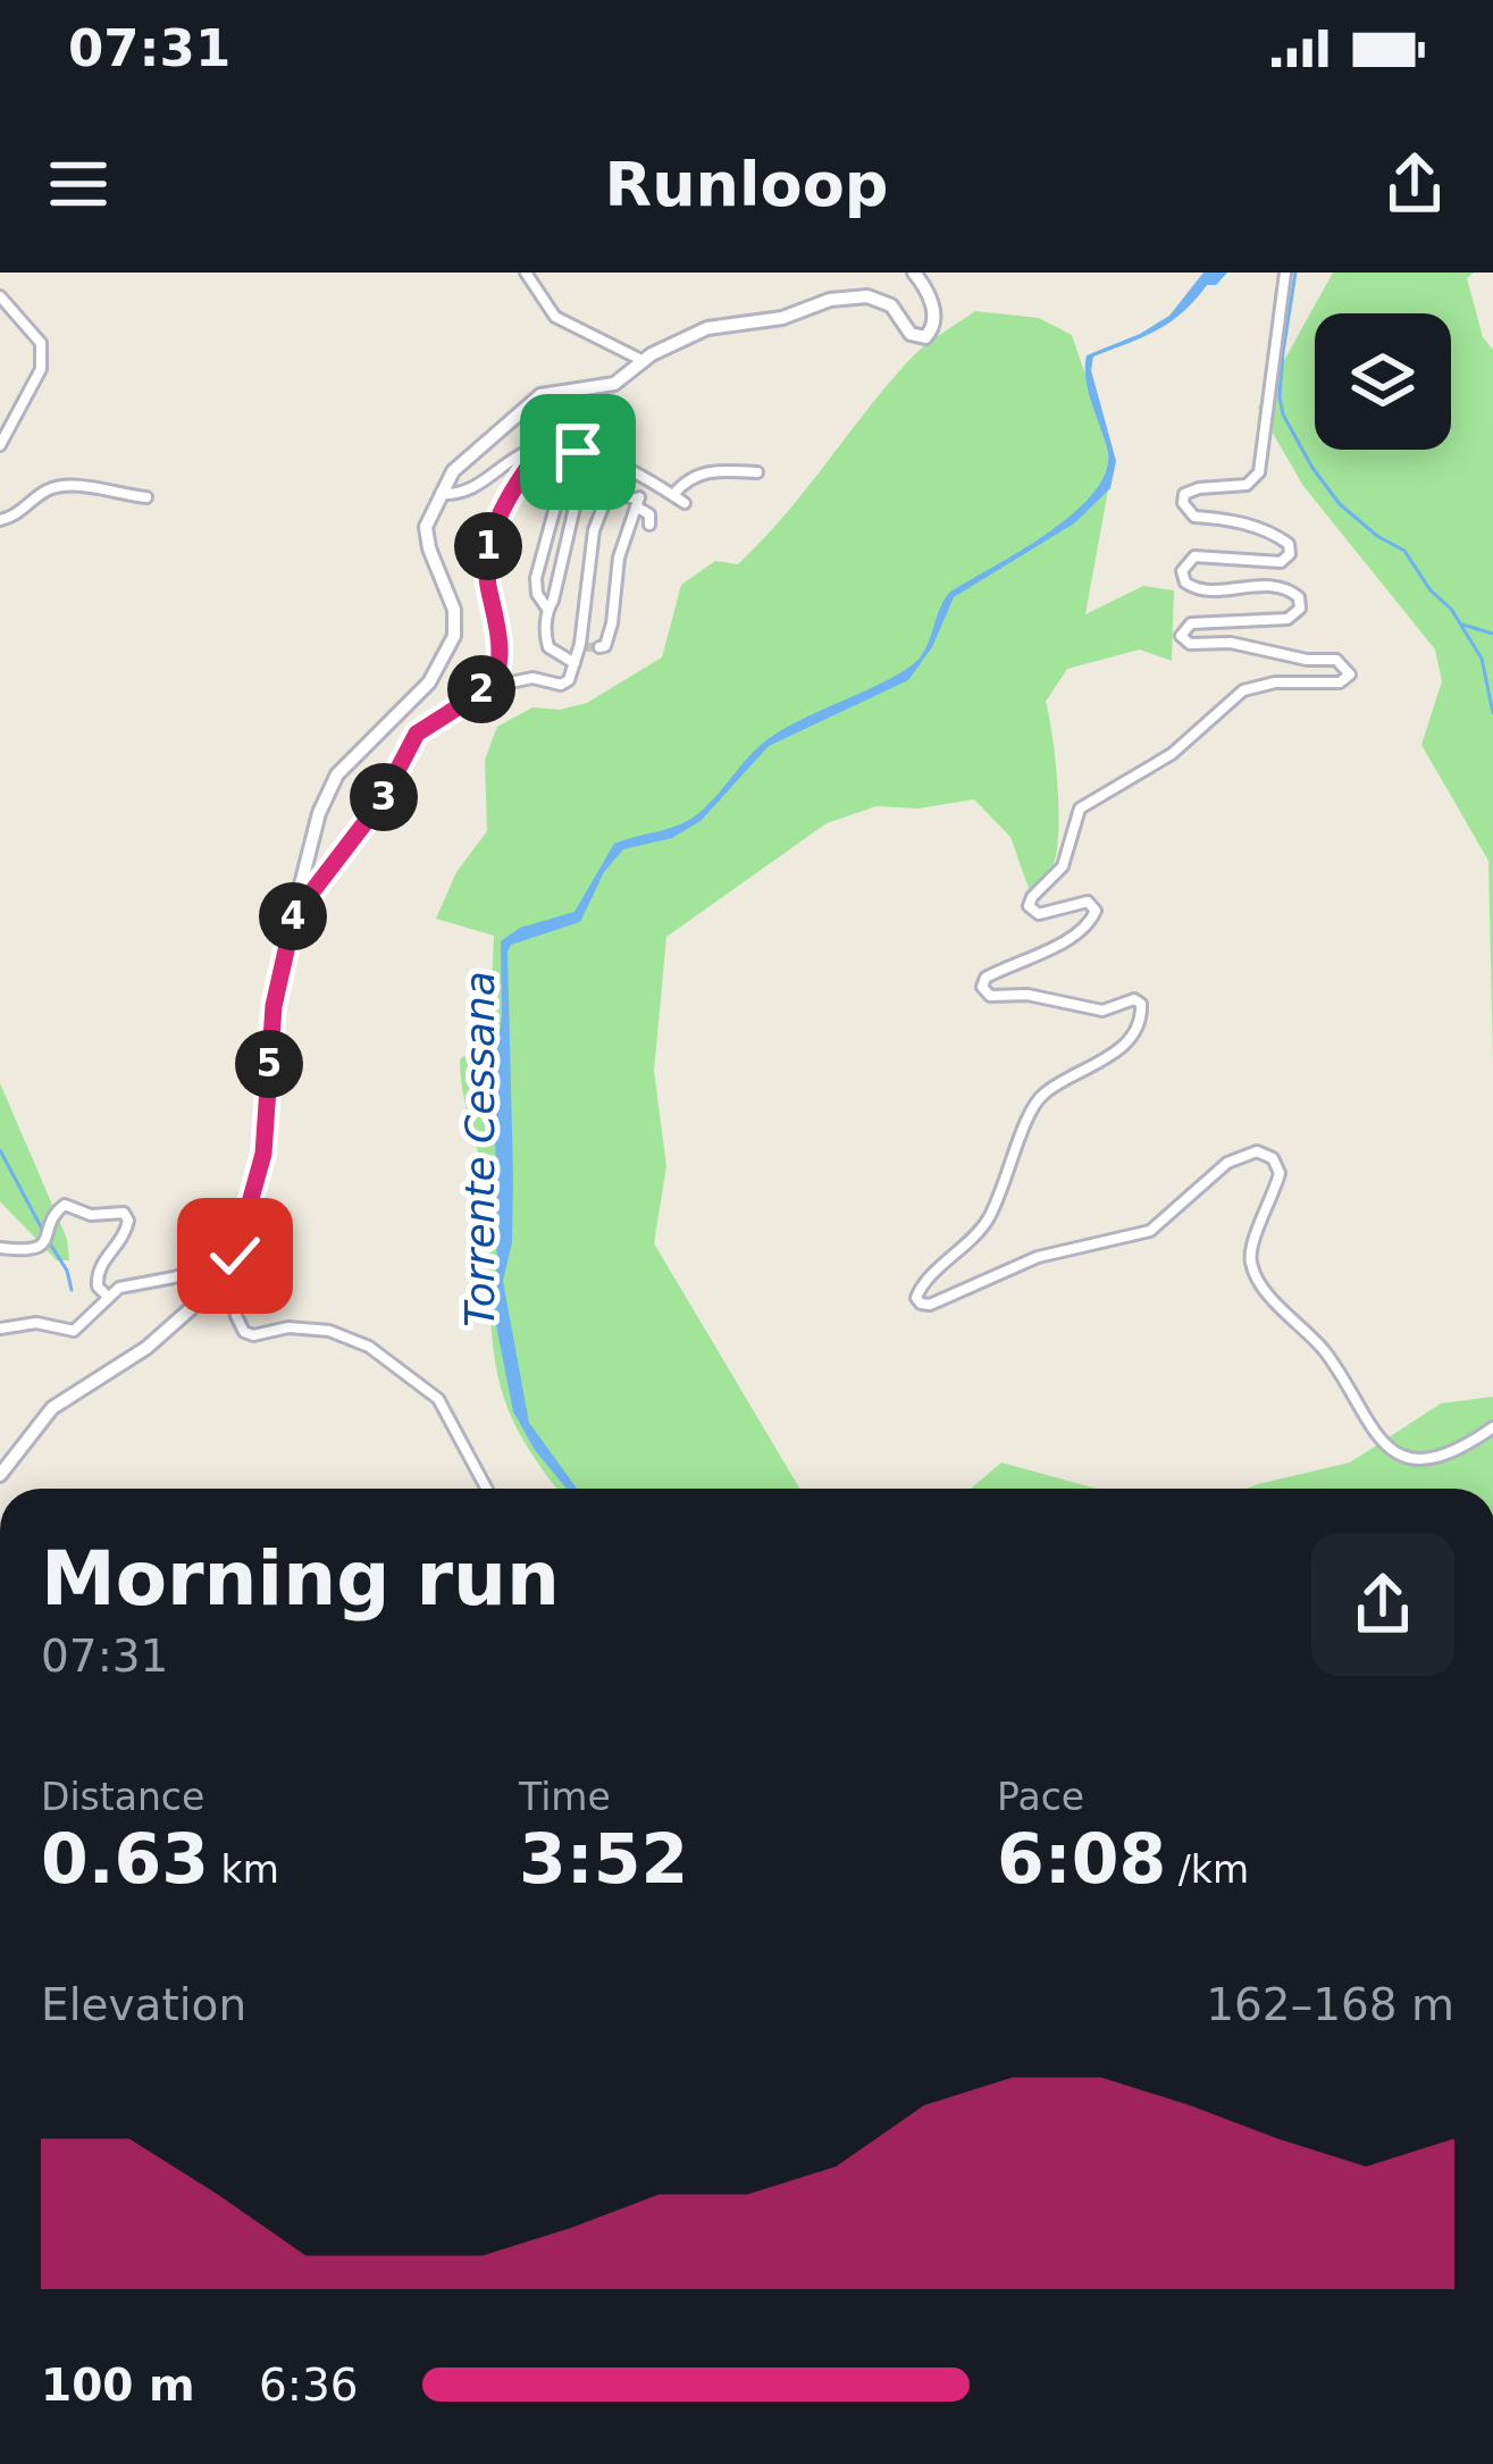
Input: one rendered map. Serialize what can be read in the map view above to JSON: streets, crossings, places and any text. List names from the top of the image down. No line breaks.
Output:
{"water":["Torrente Cessana"],"page":{"status":"07:31","header":"Runloop","pins":["1","2","3","4","5"],"heading":["Morning run","07:31"],"stats":[["Distance","0.63 km"],["Time","3:52"],["Pace","6:08 /km"]],"chart":["Elevation","162–168 m"],"list":[{"name":"100 m","note":"6:36"}]}}
